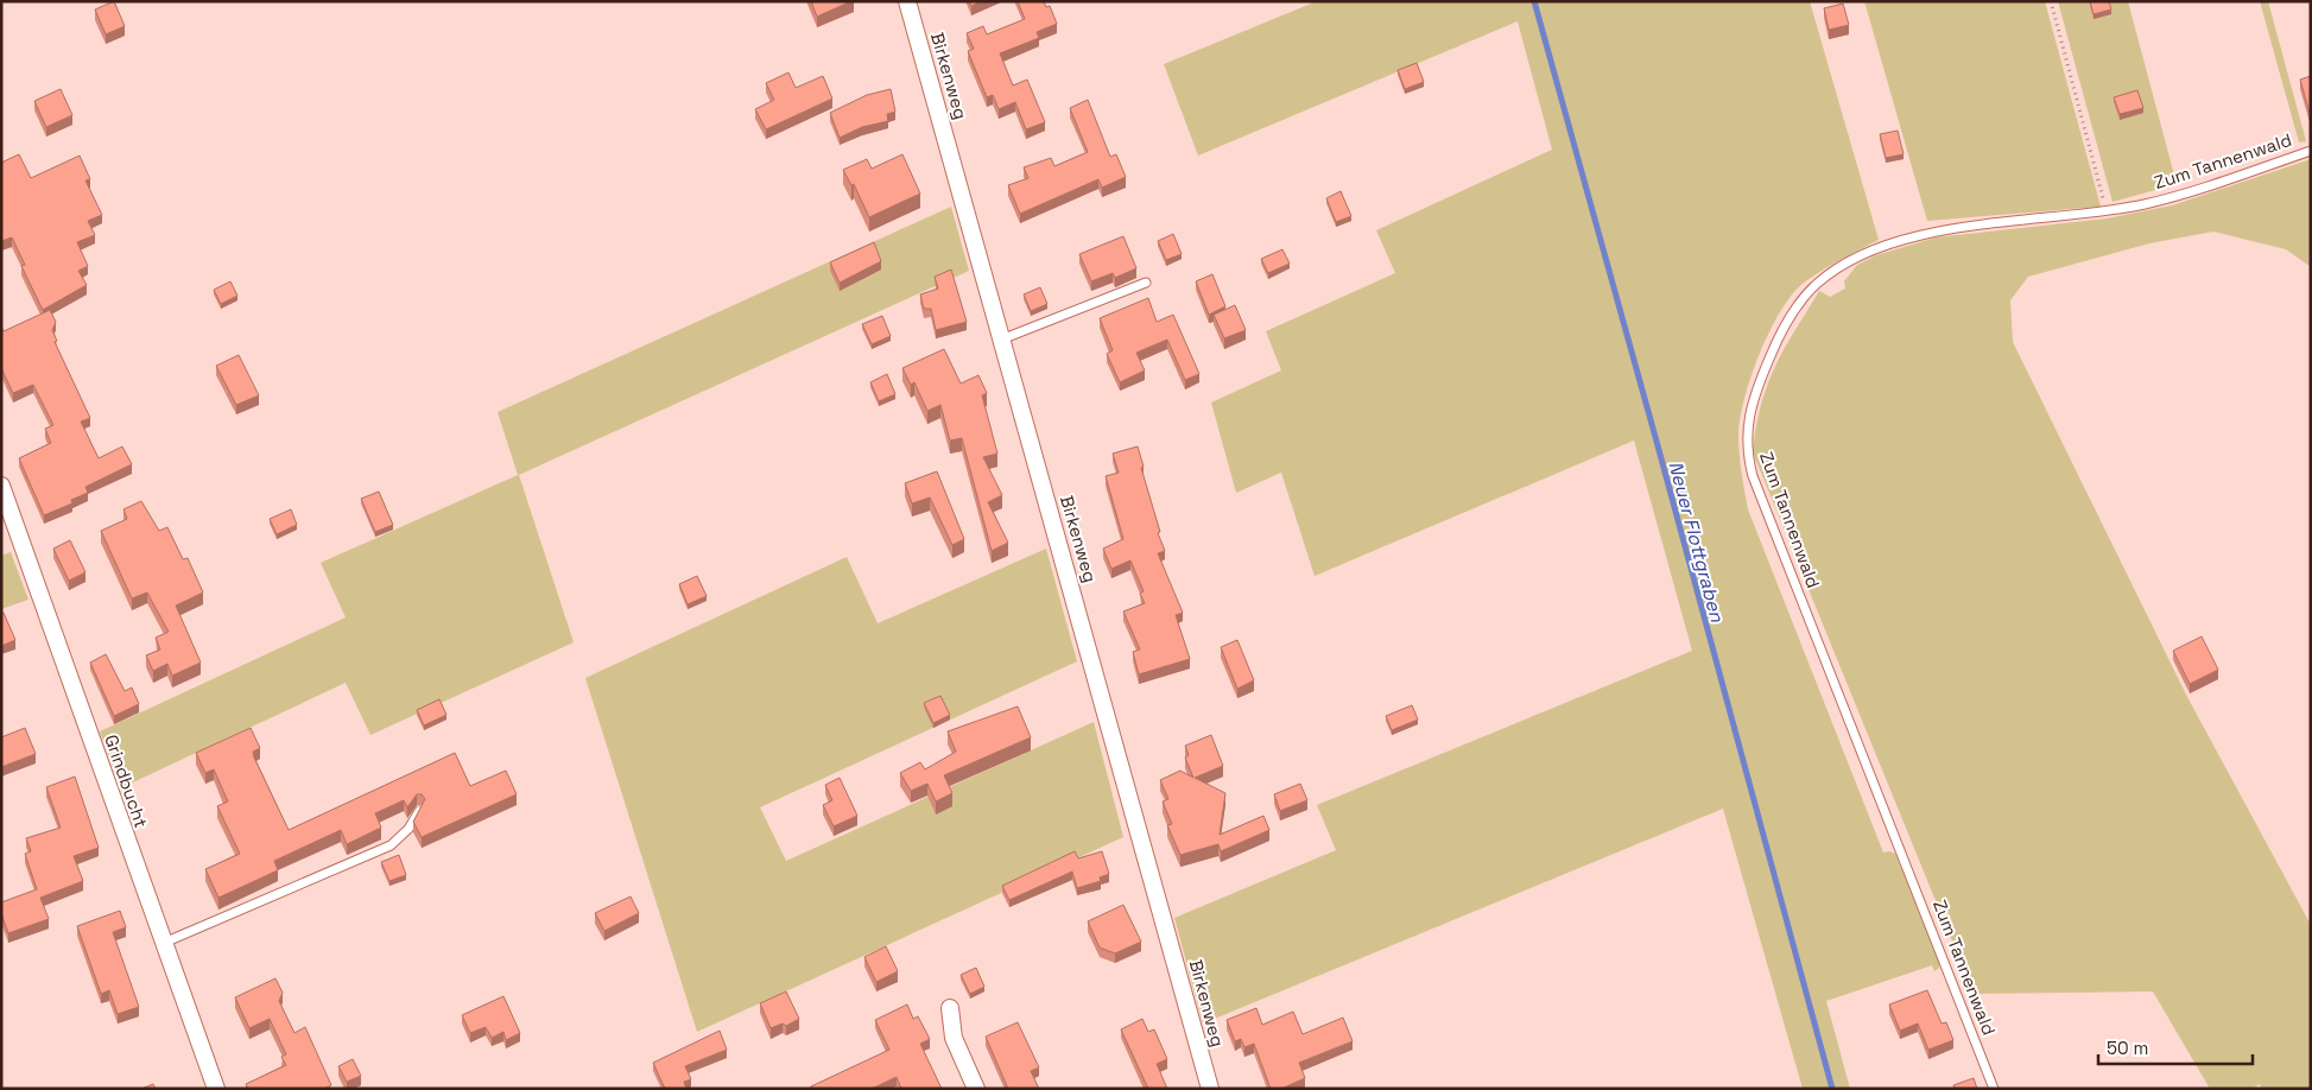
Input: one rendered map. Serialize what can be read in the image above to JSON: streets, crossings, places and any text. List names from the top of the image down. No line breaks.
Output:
{"streets":{"street":["Birkenweg","Grindbucht"],"lane":["Zum Tannenwald"]},"water":["Neuer Flottgraben"],"scale_bar":"50 m"}
